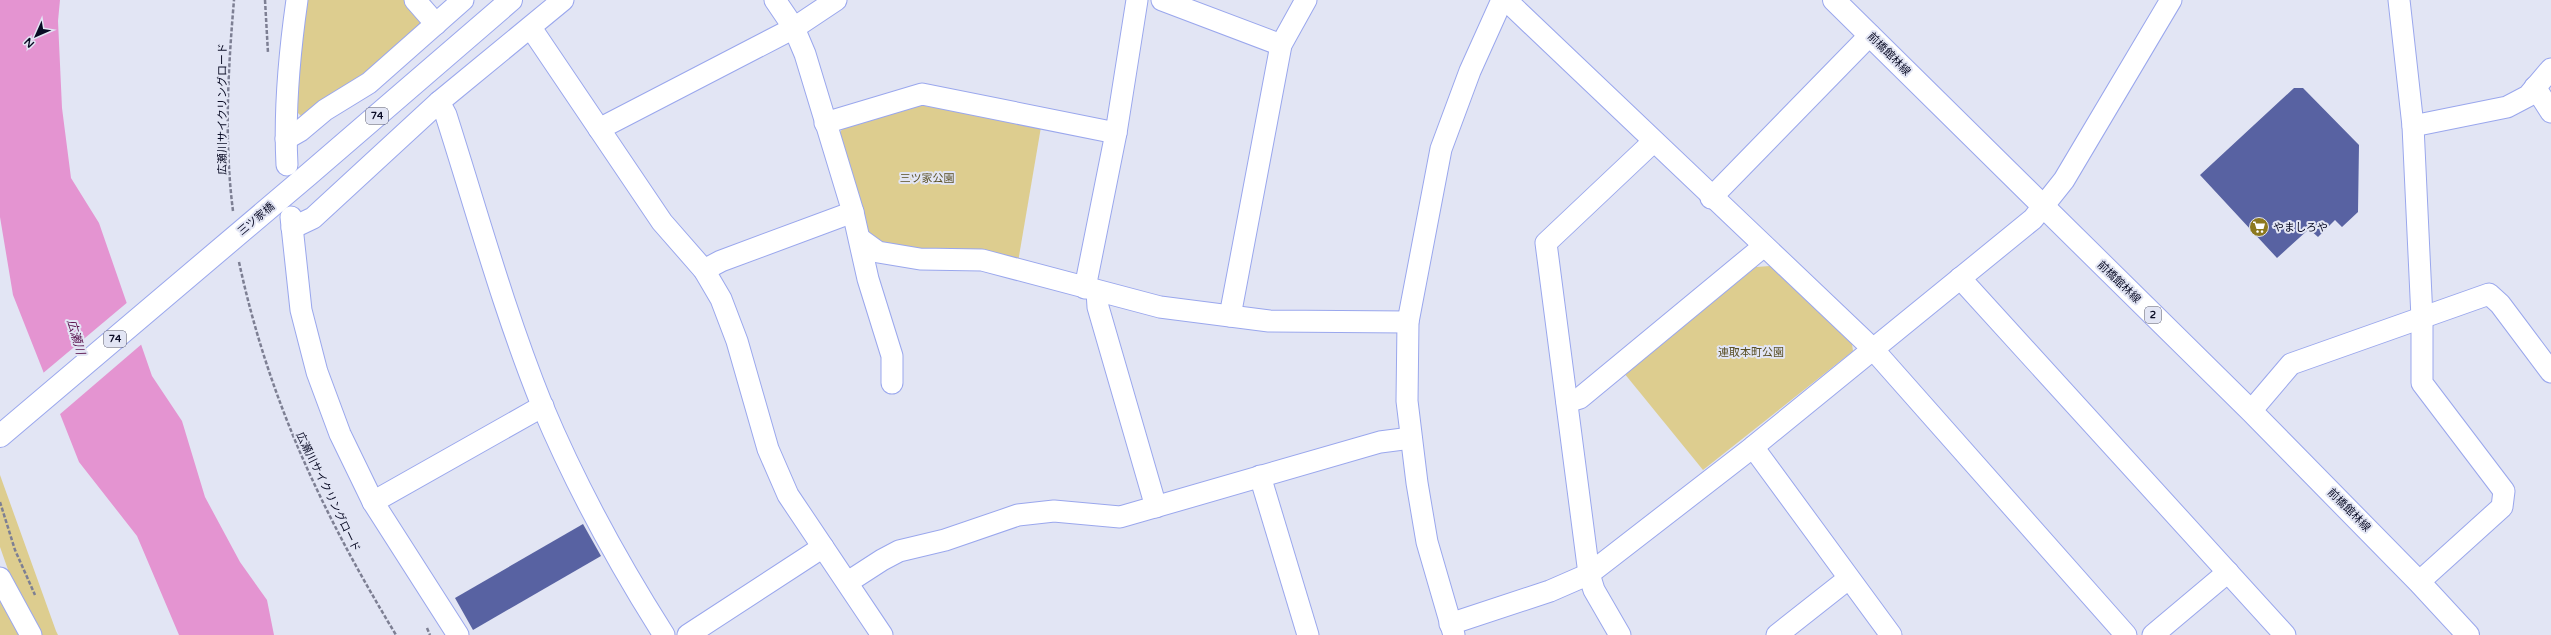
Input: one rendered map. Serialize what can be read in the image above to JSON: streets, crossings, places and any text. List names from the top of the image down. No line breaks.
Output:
{"streets":{"main road":["前橋館林線","74","三ツ家橋","2"],"path":["広瀬川サイクリングロード"]},"crossings":[["広瀬川サイクリングロード","三ツ家橋"]],"water":["広瀬川"],"parks":["三ツ家公園","連取本町公園"],"places":{"supermarket":["やましろや"]},"north":"bottom left"}
